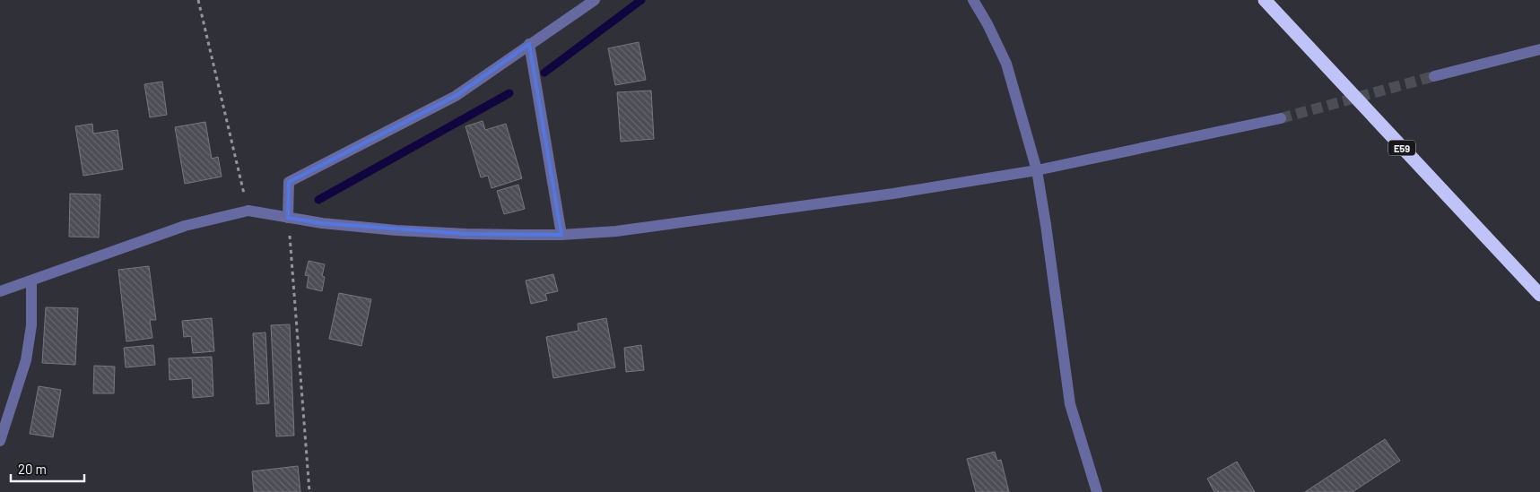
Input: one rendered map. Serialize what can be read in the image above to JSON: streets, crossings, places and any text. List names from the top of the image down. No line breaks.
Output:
{"streets":{"highway":["E59"]},"scale_bar":"20 m"}
